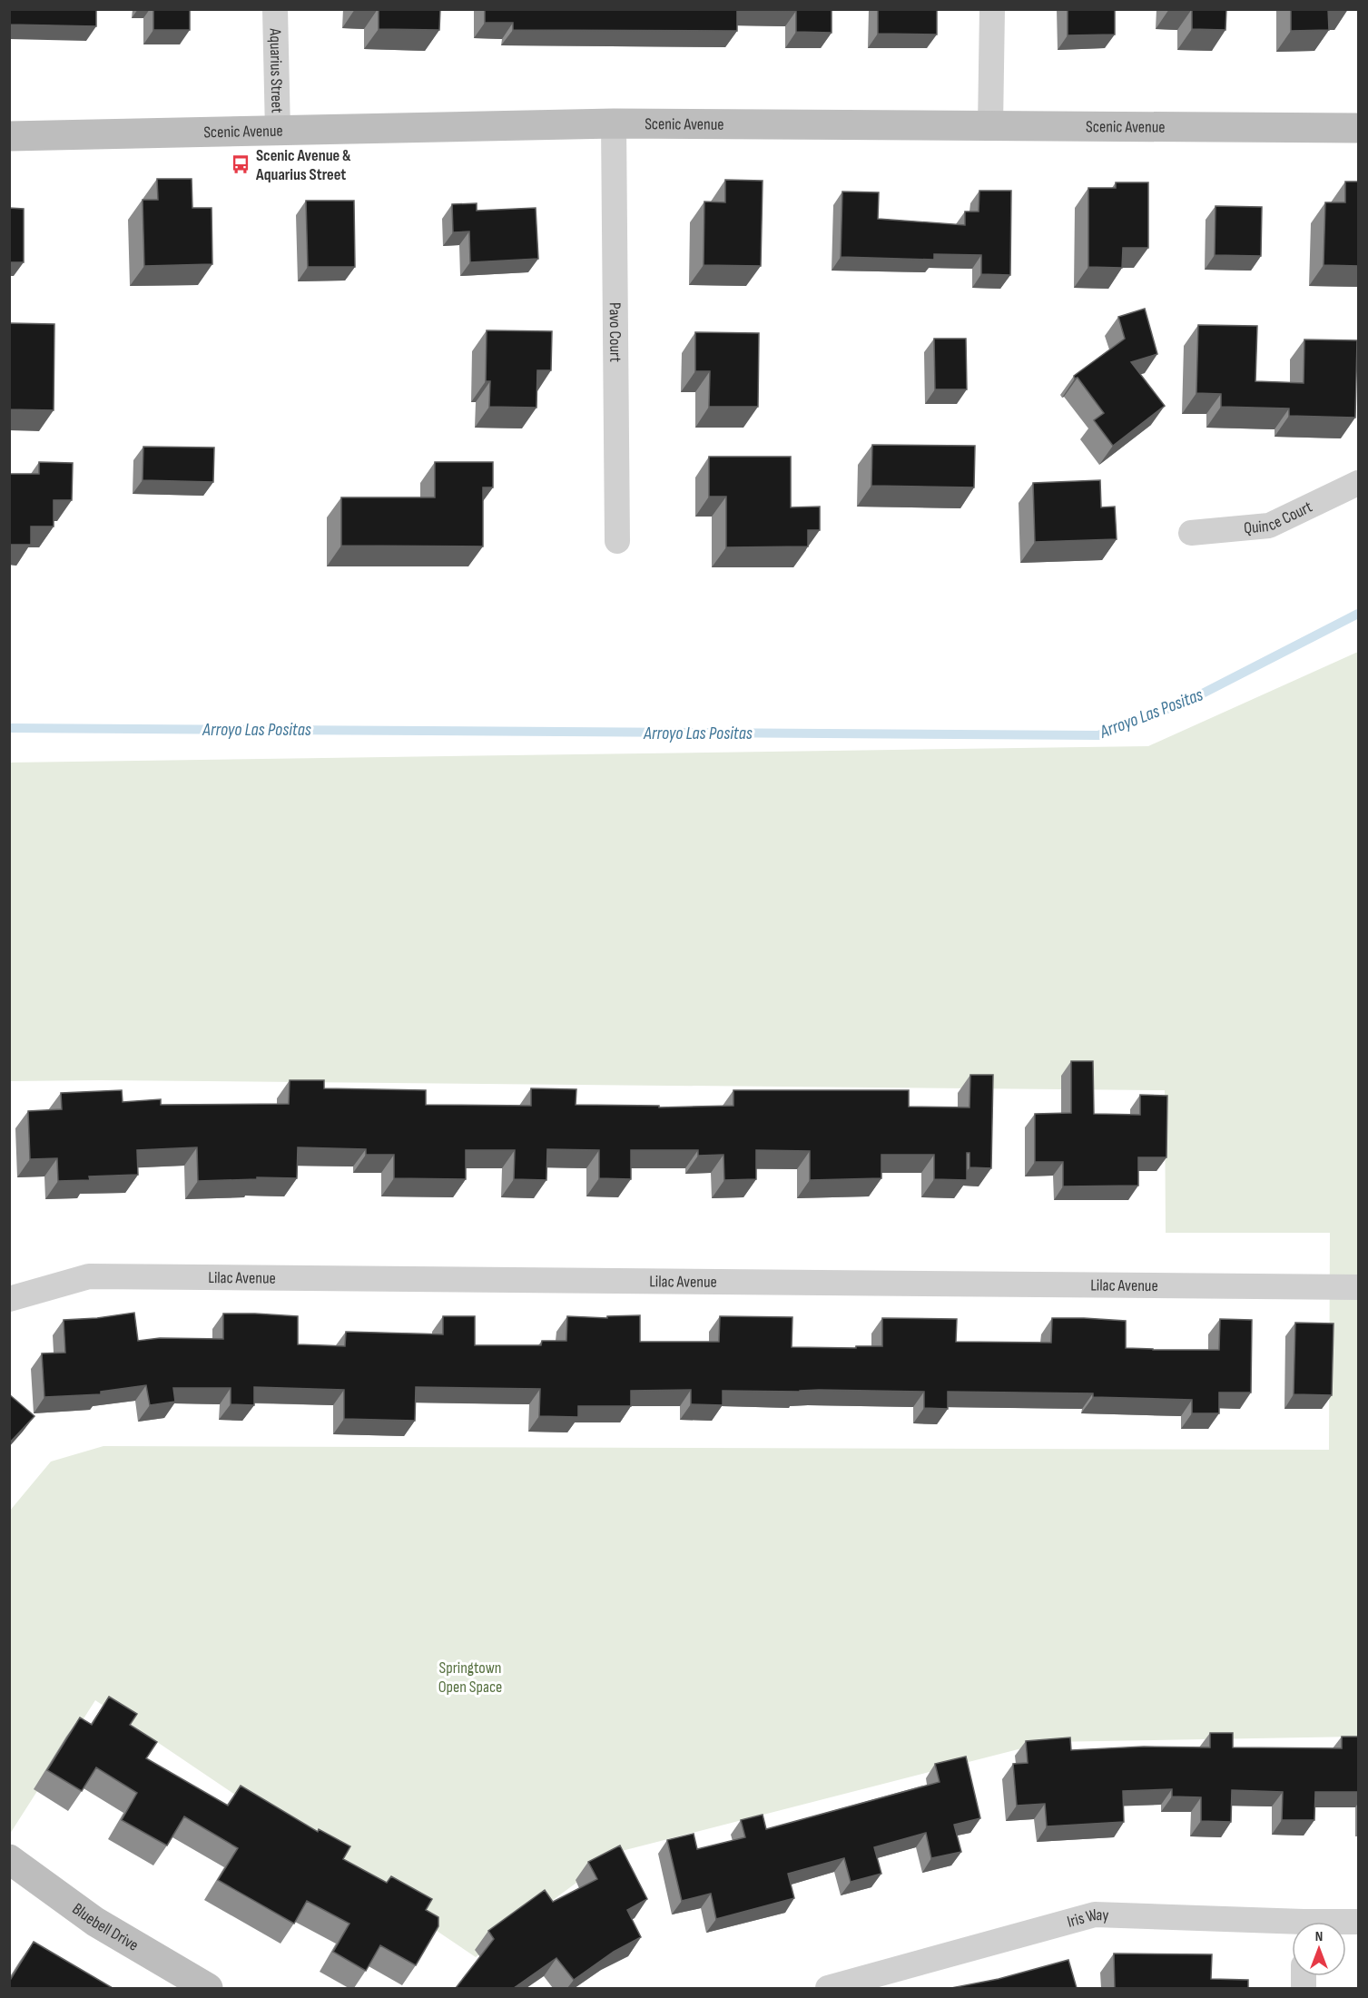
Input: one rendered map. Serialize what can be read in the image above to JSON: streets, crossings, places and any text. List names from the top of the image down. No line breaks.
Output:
{"streets":{"street":["Aquarius Street","Scenic Avenue","Pavo Court","Quince Court","Lilac Avenue","Iris Way","Bluebell Drive"]},"crossings":[["Aquarius Street","Scenic Avenue"],["Scenic Avenue","Pavo Court"]],"water":["Arroyo Las Positas"],"parks":["Springtown Open Space"],"places":{"bus stop":["Scenic Avenue & Aquarius Street"]},"north":"top"}
